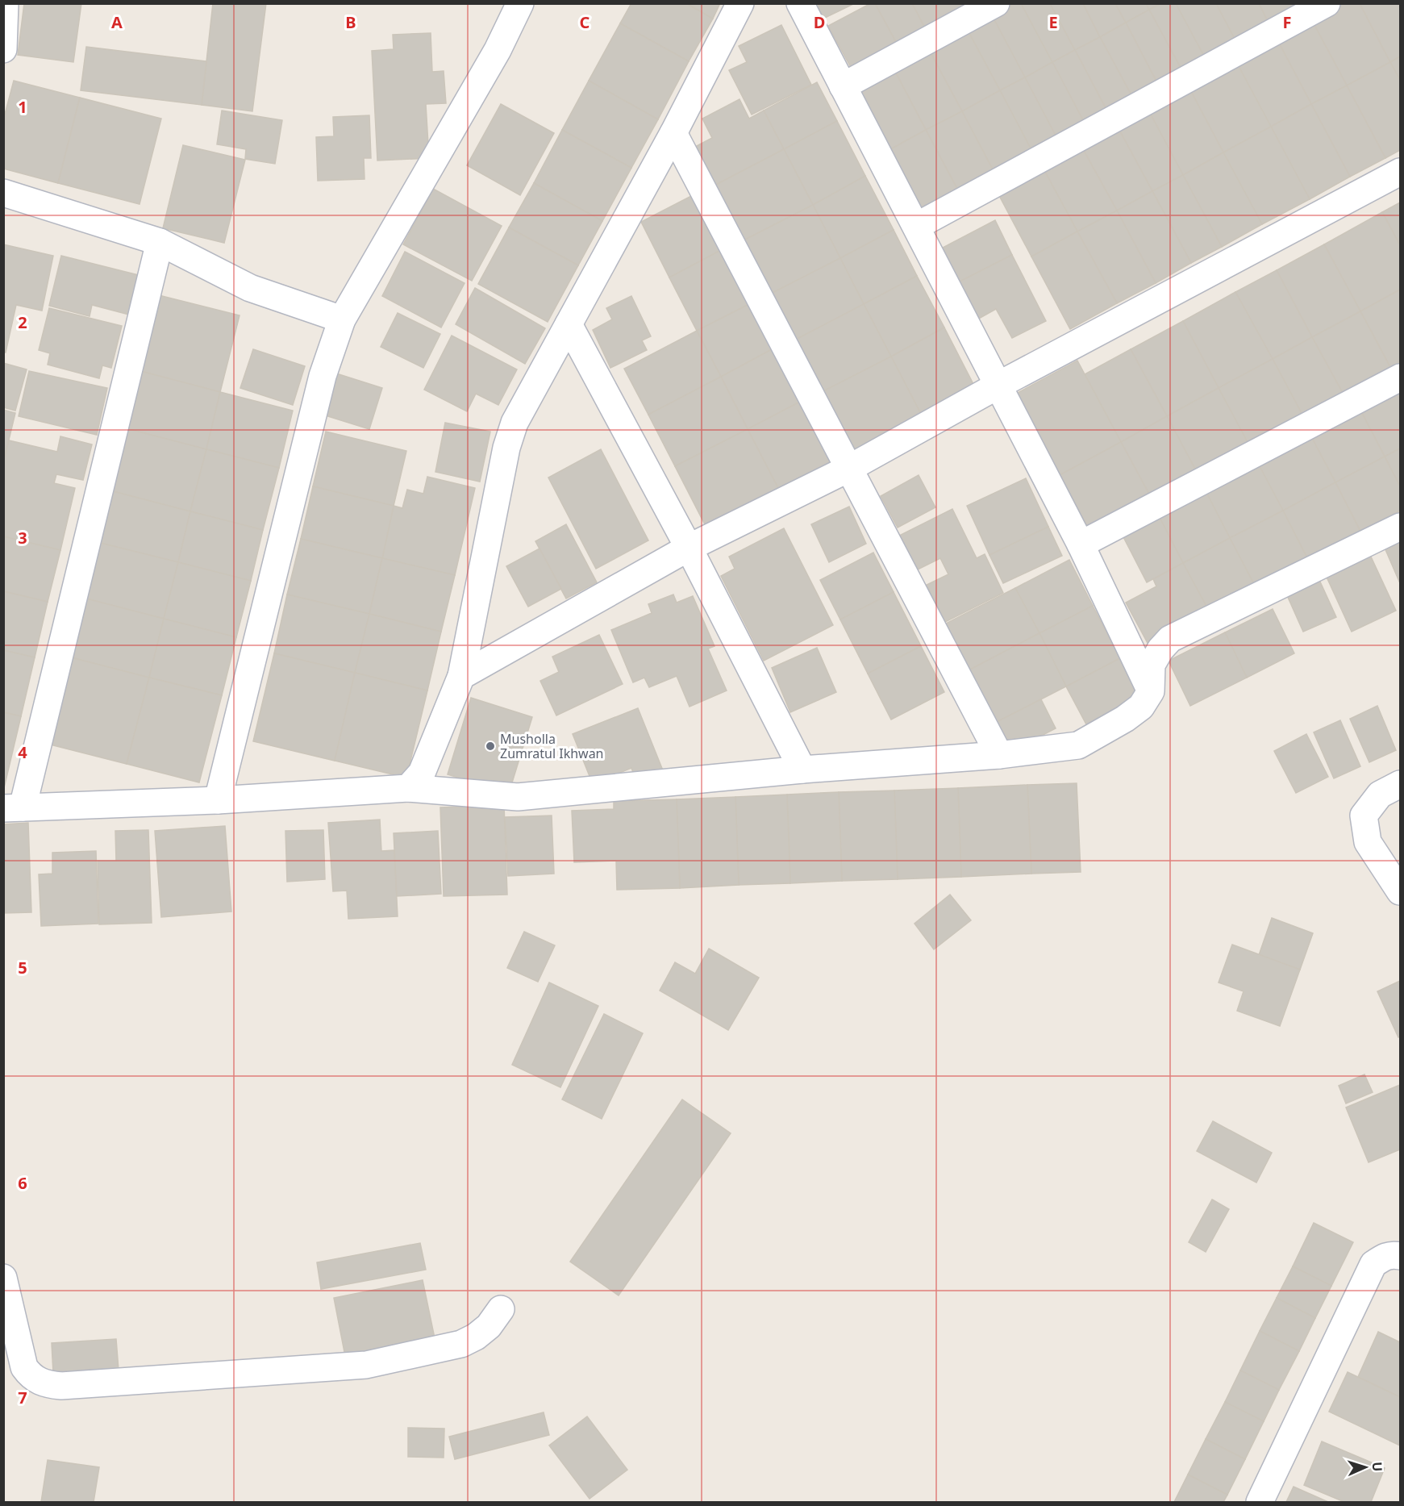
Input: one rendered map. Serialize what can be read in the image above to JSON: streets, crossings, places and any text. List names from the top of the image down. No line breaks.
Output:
{"places":["Musholla Zumratul Ikhwan"],"north":"right","grid":{"columns":["A","B","C","D","E","F"],"rows":["1","2","3","4","5","6","7"]}}
